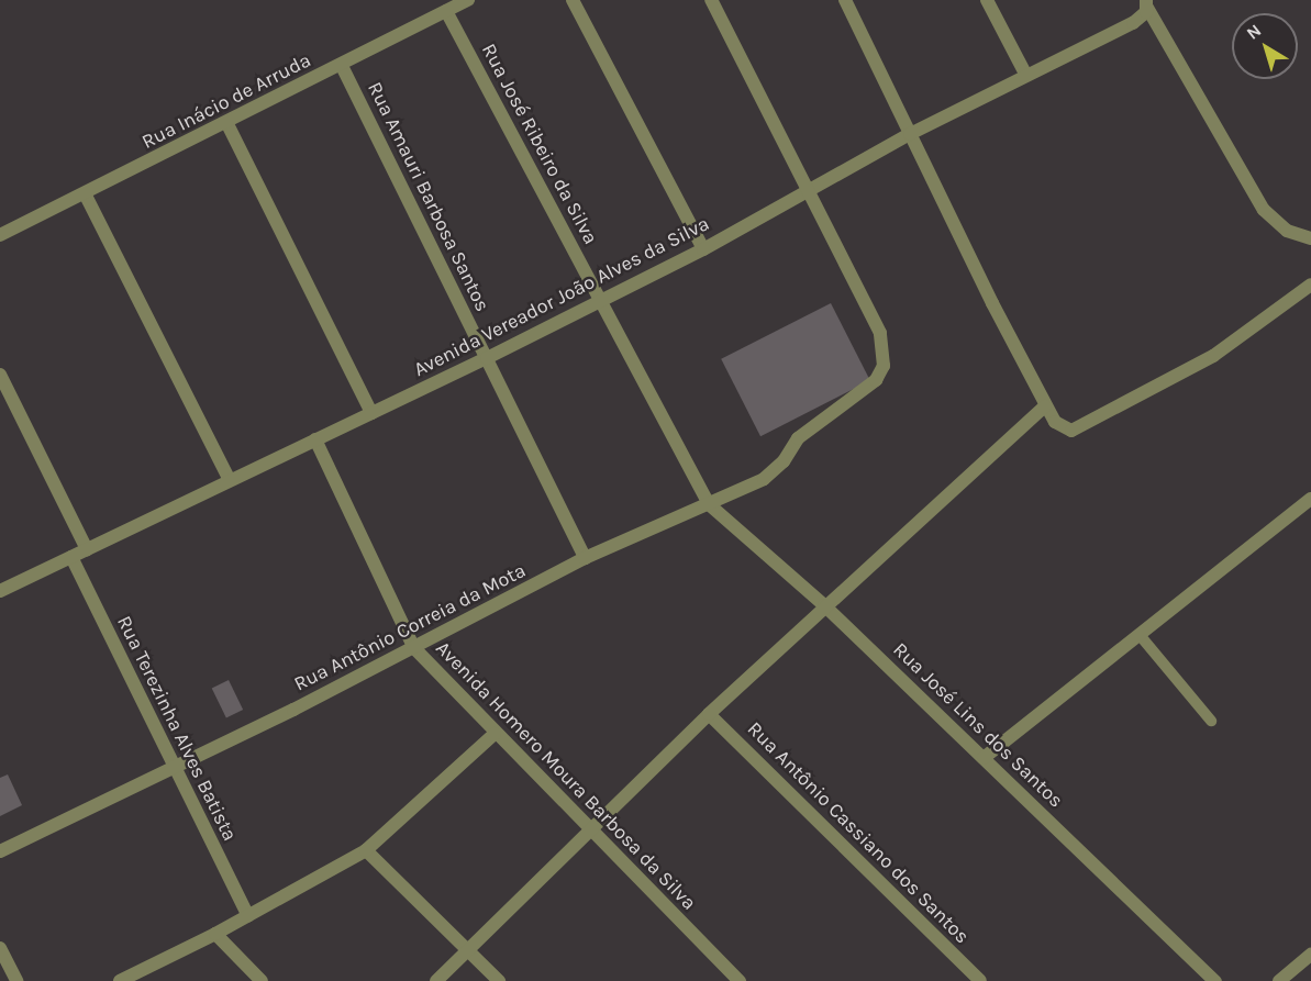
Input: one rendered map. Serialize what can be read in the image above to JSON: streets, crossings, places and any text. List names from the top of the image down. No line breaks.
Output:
{"streets":{"street":["Rua Inácio de Arruda","Rua José Ribeiro da Silva","Rua Amauri Barbosa Santos","Avenida Vereador João Alves da Silva","Rua Antônio Correia da Mota","Rua José Lins dos Santos","Rua Terezinha Alves Batista","Avenida Homero Moura Barbosa da Silva","Rua Antônio Cassiano dos Santos"]},"crossings":[["Rua Inácio de Arruda","Rua José Ribeiro da Silva"],["Rua Inácio de Arruda","Rua Amauri Barbosa Santos"],["Rua José Ribeiro da Silva","Avenida Vereador João Alves da Silva"],["Rua José Ribeiro da Silva","Rua Antônio Correia da Mota"],["Rua José Ribeiro da Silva","Rua José Lins dos Santos"],["Rua Amauri Barbosa Santos","Avenida Vereador João Alves da Silva"],["Rua Amauri Barbosa Santos","Rua Antônio Correia da Mota"],["Avenida Vereador João Alves da Silva","Rua Antônio Correia da Mota"],["Avenida Vereador João Alves da Silva","Rua Terezinha Alves Batista"],["Avenida Vereador João Alves da Silva","Avenida Homero Moura Barbosa da Silva"],["Rua Antônio Correia da Mota","Rua José Lins dos Santos"],["Rua Antônio Correia da Mota","Rua Terezinha Alves Batista"],["Rua Antônio Correia da Mota","Avenida Homero Moura Barbosa da Silva"]],"north":"top left"}
